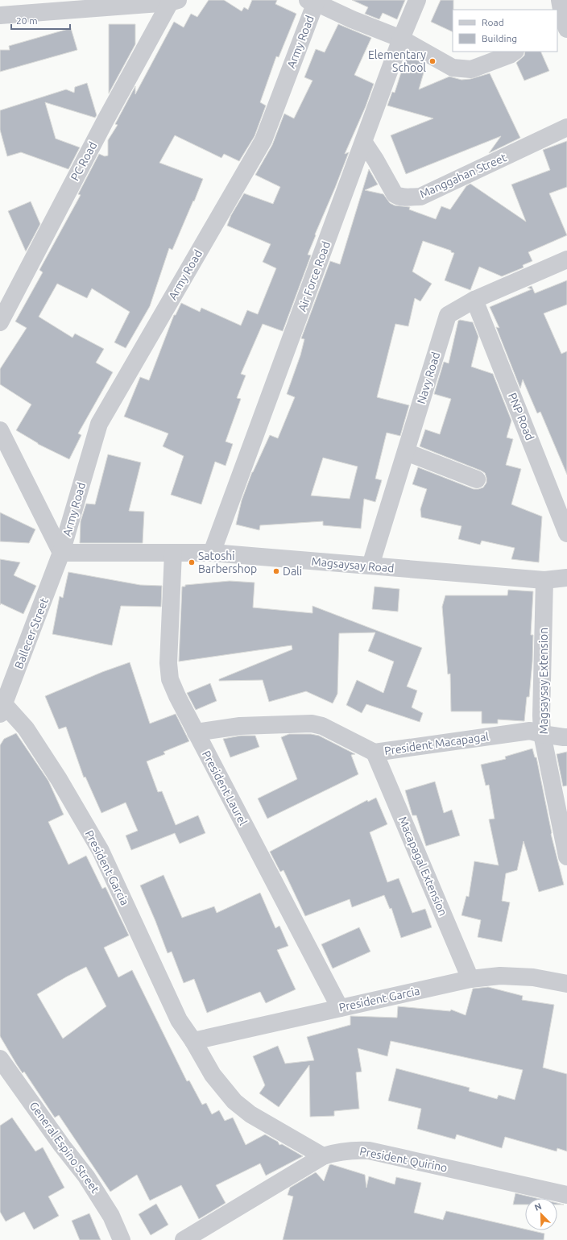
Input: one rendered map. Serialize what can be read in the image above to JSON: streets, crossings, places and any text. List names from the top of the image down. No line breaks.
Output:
{"streets":{"street":["Army Road","PC Road","Manggahan Street","Air Force Road","Navy Road","PNP Road","Magsaysay Road","Ballecer Street","Magsaysay Extension","President Macapagal","President Laurel","Macapagal Extension","President Garcia","General Espino Street","President Quirino"]},"crossings":[["Army Road","Magsaysay Road"],["Army Road","Ballecer Street"],["Manggahan Street","Air Force Road"],["Air Force Road","Magsaysay Road"],["Navy Road","PNP Road"],["Navy Road","Magsaysay Road"],["Magsaysay Road","Ballecer Street"],["Magsaysay Road","Magsaysay Extension"],["Magsaysay Road","President Laurel"],["Ballecer Street","President Garcia"],["Magsaysay Extension","President Macapagal"],["President Macapagal","President Laurel"],["President Macapagal","Macapagal Extension"],["President Laurel","President Garcia"],["Macapagal Extension","President Garcia"],["President Garcia","President Quirino"]],"places":["Elementary School","Satoshi Barbershop","Dali"],"legend":["Road","Building"],"scale_bar":"20 m","north":"top left"}
